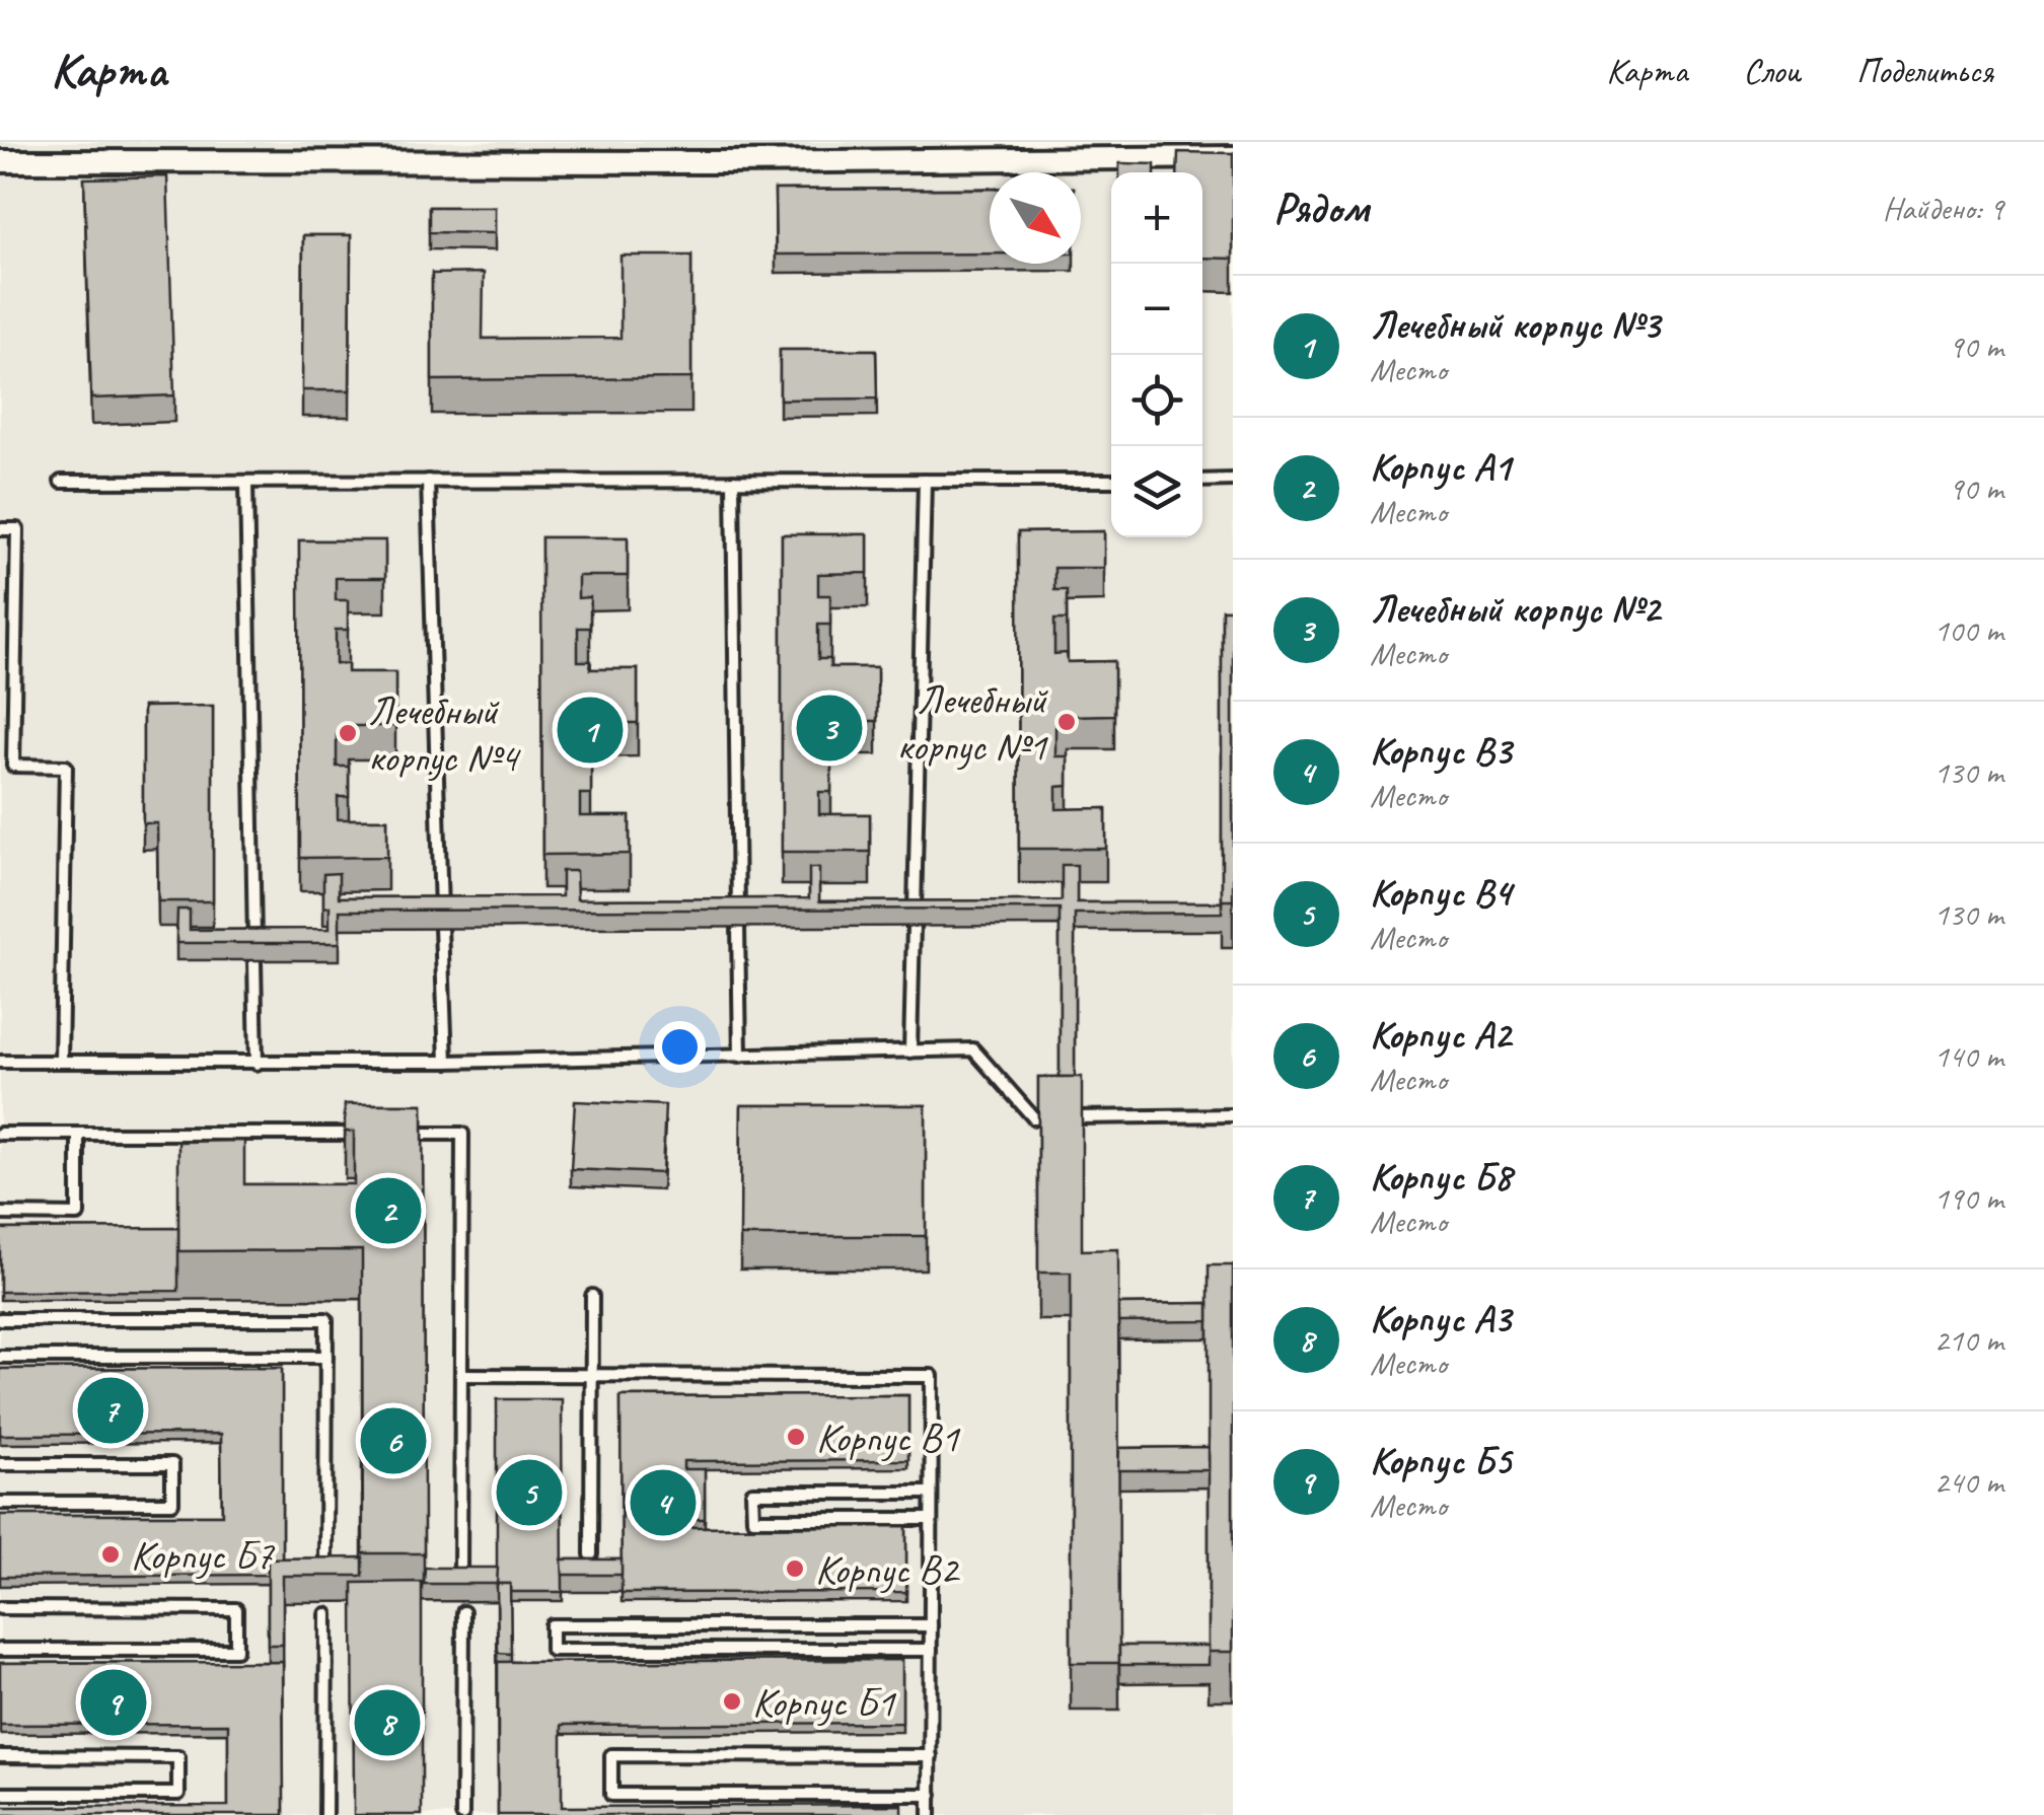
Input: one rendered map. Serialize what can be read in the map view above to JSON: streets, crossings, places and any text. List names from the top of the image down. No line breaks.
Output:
{"places":["Лечебный корпус №1","Лечебный корпус №4","Корпус В1","Корпус Б7","Корпус В2","Корпус Б1"],"north":"bottom right","page":{"header":"Карта","nav":["Карта","Слои","Поделиться"],"heading":["Рядом","Найдено: 9"],"map_buttons":["+","−"],"list":[{"mark":"1","name":"Лечебный корпус №3","note":"Место","value":"90 m"},{"mark":"2","name":"Корпус А1","note":"Место","value":"90 m"},{"mark":"3","name":"Лечебный корпус №2","note":"Место","value":"100 m"},{"mark":"4","name":"Корпус В3","note":"Место","value":"130 m"},{"mark":"5","name":"Корпус В4","note":"Место","value":"130 m"},{"mark":"6","name":"Корпус А2","note":"Место","value":"140 m"},{"mark":"7","name":"Корпус Б8","note":"Место","value":"190 m"},{"mark":"8","name":"Корпус А3","note":"Место","value":"210 m"},{"mark":"9","name":"Корпус Б5","note":"Место","value":"240 m"}],"pins":["3","1","2","7","6","5","4","9","8"]}}
